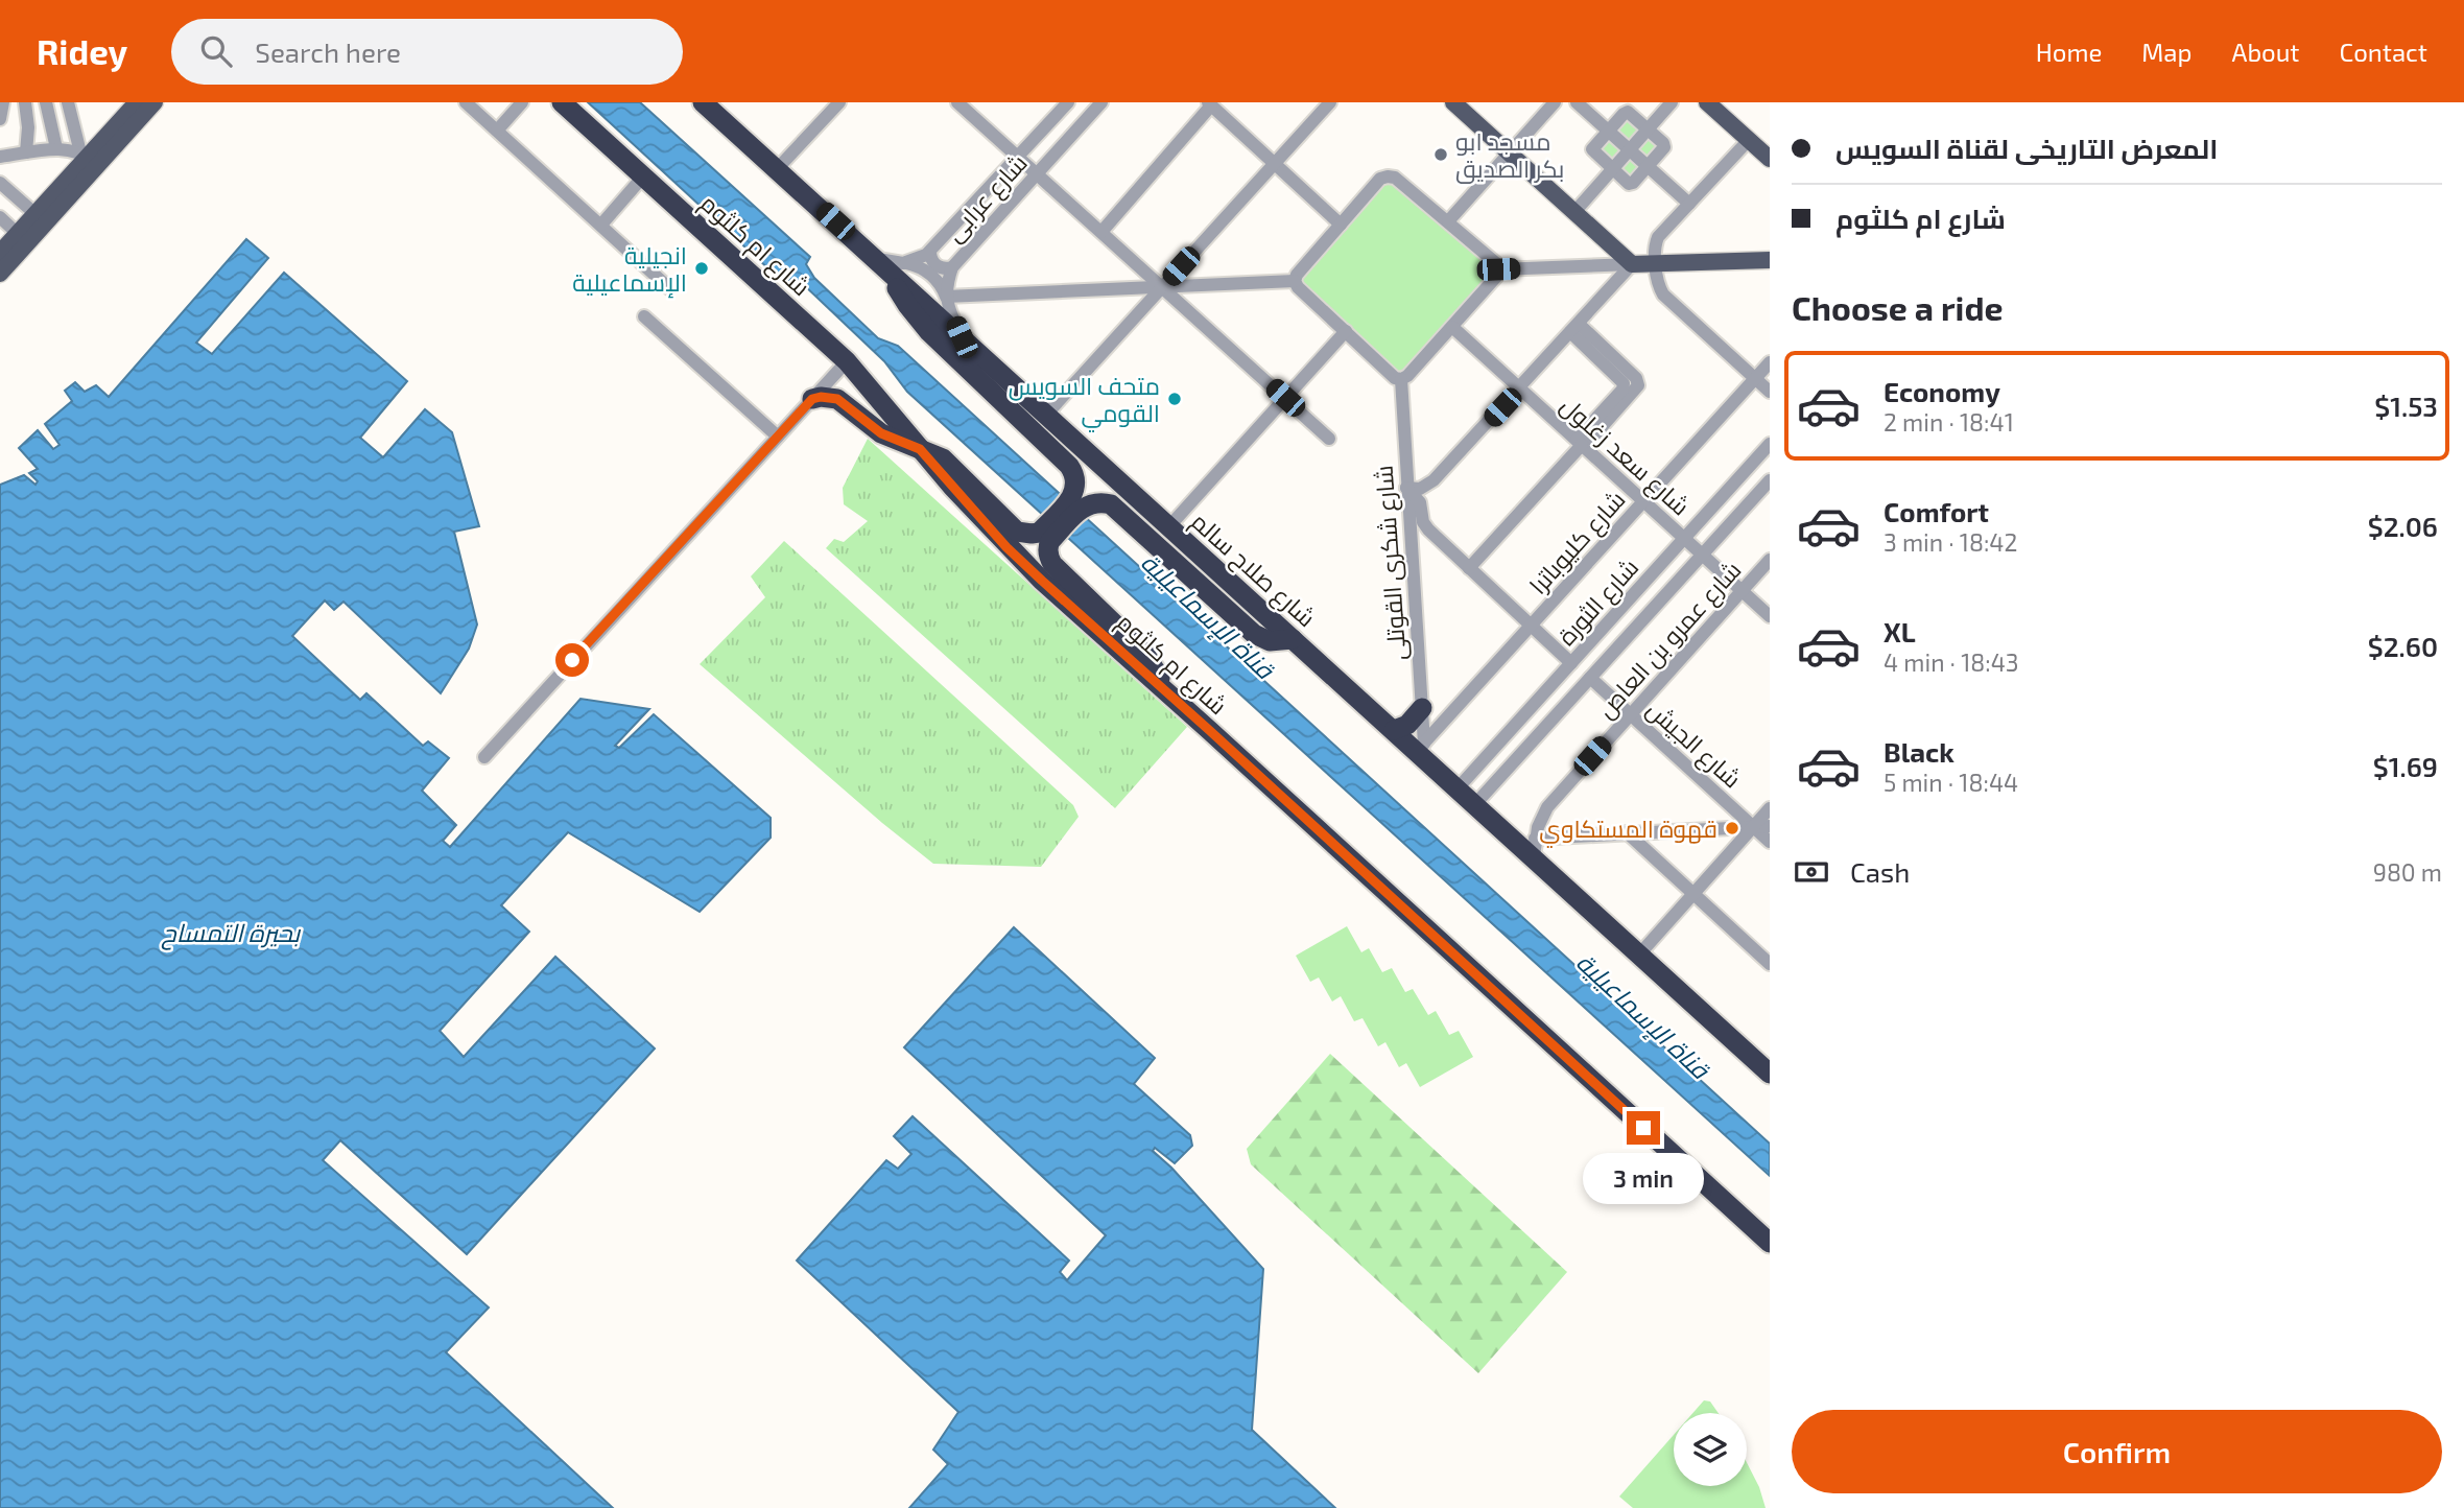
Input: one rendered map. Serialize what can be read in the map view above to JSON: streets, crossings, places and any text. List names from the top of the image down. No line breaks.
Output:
{"streets":{"highway":["شارع ام كلثوم","شارع صلاح سالم"],"street":["شارع عرابى","شارع سعد زغلول","شارع كليوباترا","شارع شكرى القوتلى","شارع الثورة","شارع عمرو بن العاص","شارع الجيش"]},"crossings":[["شارع عرابى","شارع صلاح سالم"],["شارع سعد زغلول","شارع كليوباترا"],["شارع سعد زغلول","شارع الثورة"],["شارع سعد زغلول","شارع عمرو بن العاص"],["شارع كليوباترا","شارع شكرى القوتلى"],["شارع كليوباترا","شارع صلاح سالم"],["شارع شكرى القوتلى","شارع صلاح سالم"],["شارع صلاح سالم","شارع الثورة"],["شارع صلاح سالم","شارع عمرو بن العاص"],["شارع الثورة","شارع الجيش"],["شارع عمرو بن العاص","شارع الجيش"]],"water":["قناة الإسماعيلية","بحيرة التمساح"],"places":["مسجد ابو بكر الصديق","انجيلية الإسماعيلية","متحف السويس القومي","قهوة المستكاوي"],"page":{"header":"Ridey","search":"Search here","nav":["Home","Map","About","Contact"],"banner":["المعرض التاريخى لقناة السويس","شارع ام كلثوم"],"heading":"Choose a ride","list":[{"name":"Economy","note":"2 min · 18:41","value":"$1.53"},{"name":"Comfort","note":"3 min · 18:42","value":"$2.06"},{"name":"XL","note":"4 min · 18:43","value":"$2.60"},{"name":"Black","note":"5 min · 18:44","value":"$1.69"}],"pay":["Cash","980 m"],"bubble":"3 min","buttons":"Confirm"}}
